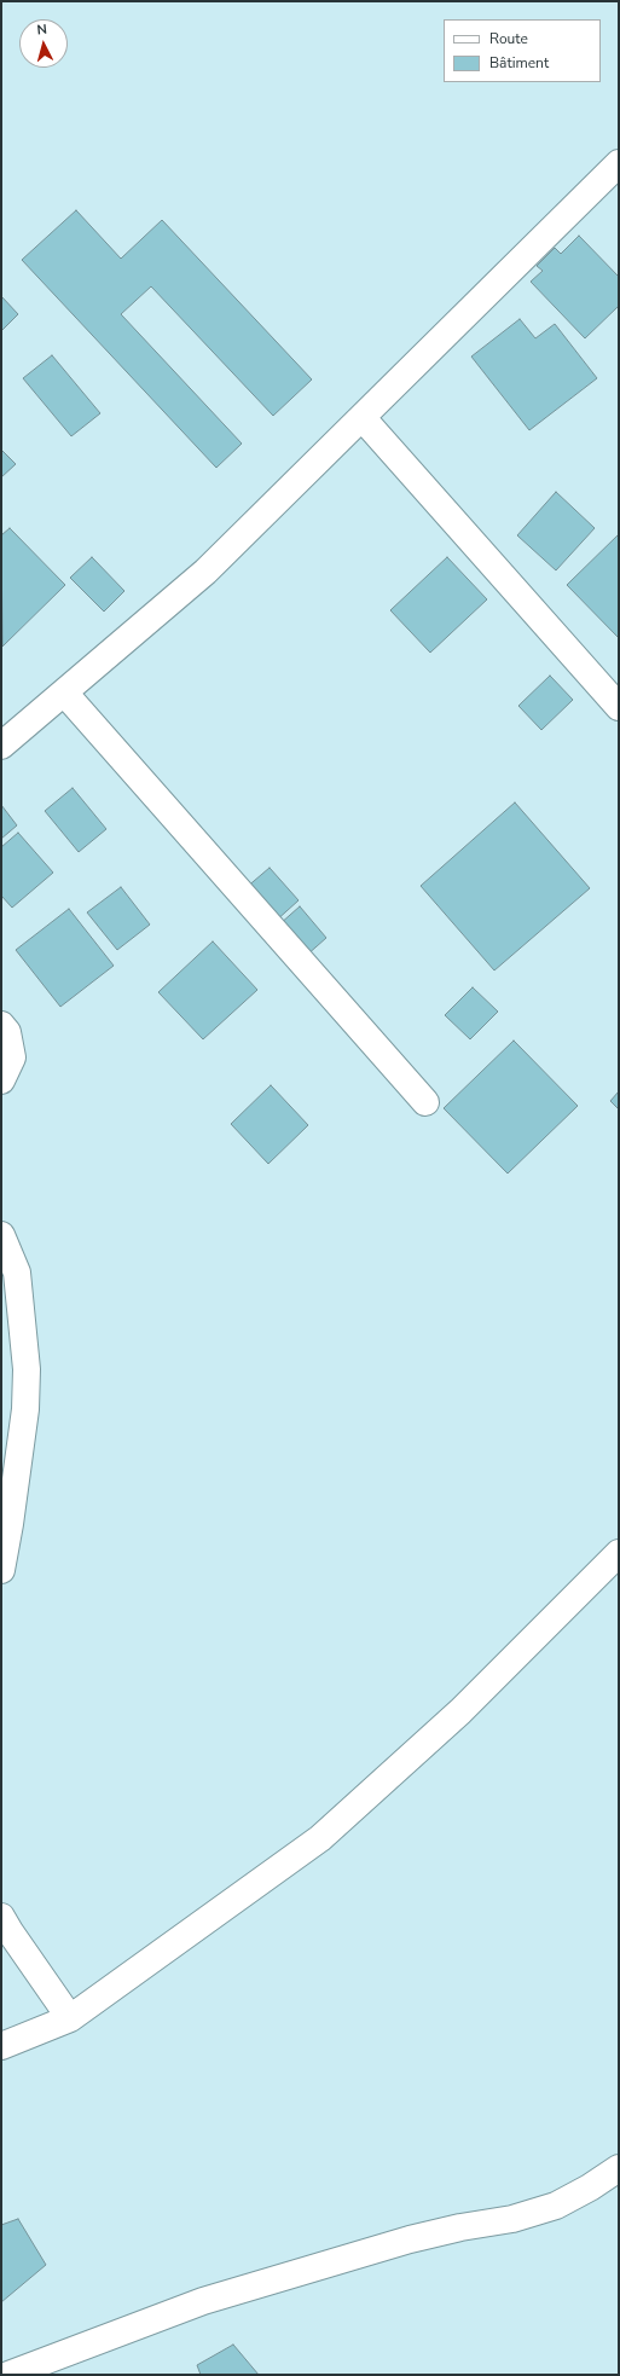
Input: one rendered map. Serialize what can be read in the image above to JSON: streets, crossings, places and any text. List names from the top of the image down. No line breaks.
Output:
{"legend":["Route","Bâtiment"],"north":"top"}
